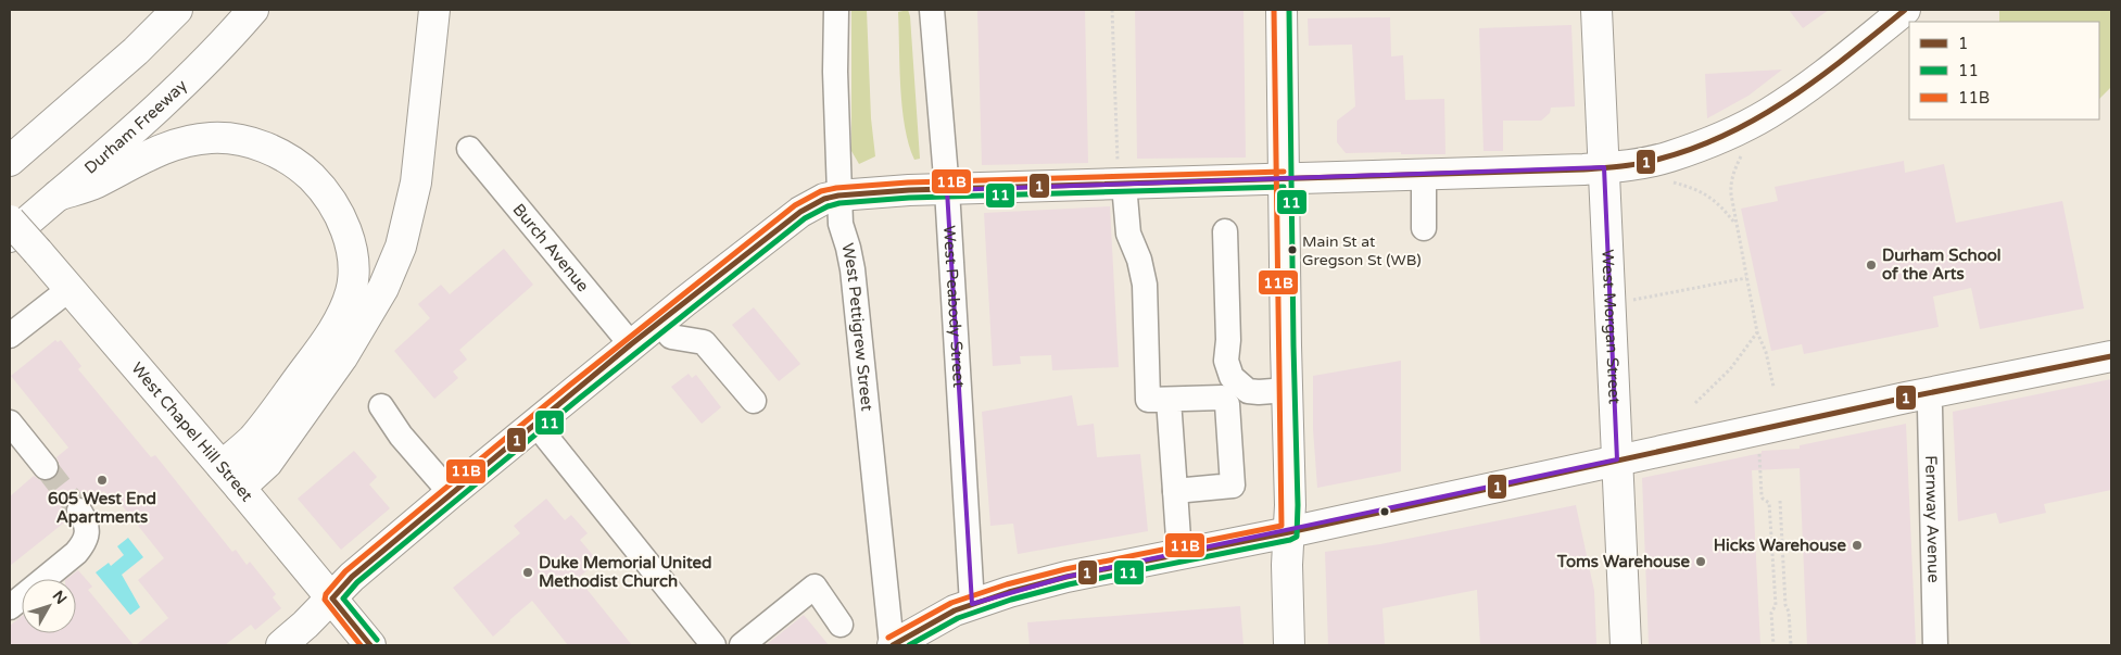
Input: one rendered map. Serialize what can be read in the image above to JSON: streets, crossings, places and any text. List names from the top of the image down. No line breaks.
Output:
{"streets":{"main road":["Durham Freeway","West Morgan Street","West Chapel Hill Street"],"street":["Burch Avenue","West Peabody Street","West Pettigrew Street","Fernway Avenue"]},"places":["Main St at Gregson St (WB)","Durham School of the Arts","605 West End Apartments","Hicks Warehouse","Toms Warehouse","Duke Memorial United Methodist Church"],"lines":["transit line 1","transit line 11","transit line 11B"],"legend":["1","11","11B"],"north":"top right"}
